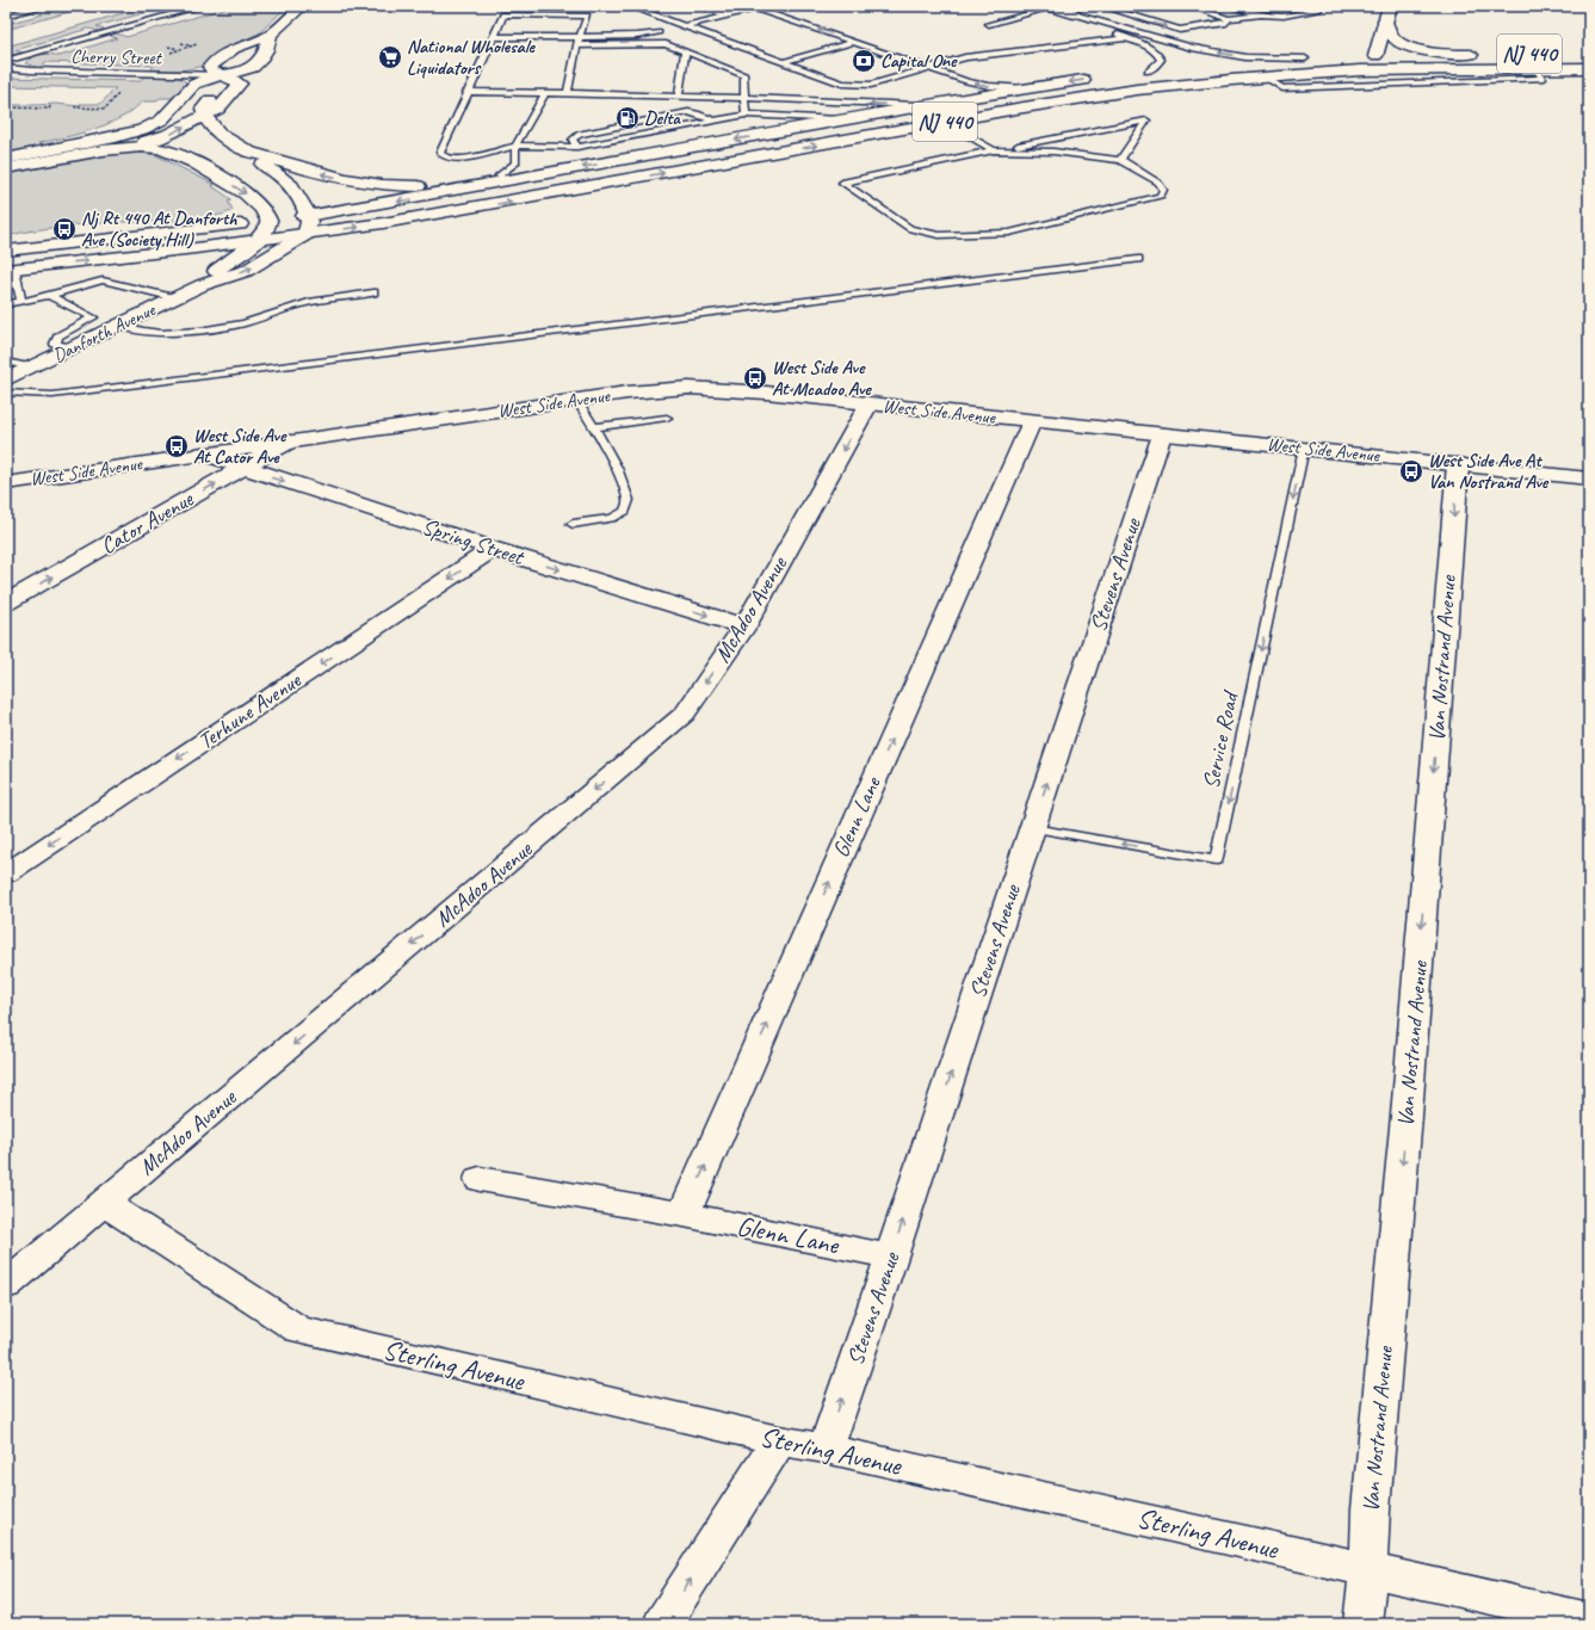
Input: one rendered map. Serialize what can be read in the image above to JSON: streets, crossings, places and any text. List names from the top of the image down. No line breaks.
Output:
{"streets":{"main road":["NJ 440","Danforth Avenue","West Side Avenue","Cator Avenue","Spring Street","Stevens Avenue","McAdoo Avenue","Van Nostrand Avenue","Terhune Avenue","Glenn Lane","Sterling Avenue"],"lane":["Cherry Street","Service Road"]},"crossings":[["NJ 440","Danforth Avenue"],["West Side Avenue","Cator Avenue"],["West Side Avenue","Spring Street"],["West Side Avenue","Stevens Avenue"],["West Side Avenue","McAdoo Avenue"],["West Side Avenue","Van Nostrand Avenue"],["West Side Avenue","Service Road"],["West Side Avenue","Glenn Lane"],["Cator Avenue","Spring Street"],["Spring Street","McAdoo Avenue"],["Spring Street","Terhune Avenue"],["Stevens Avenue","Service Road"],["Stevens Avenue","Glenn Lane"],["Stevens Avenue","Sterling Avenue"],["McAdoo Avenue","Sterling Avenue"],["Van Nostrand Avenue","Sterling Avenue"]],"one_way":["Cator Avenue","Spring Street","Stevens Avenue","McAdoo Avenue","Van Nostrand Avenue","Terhune Avenue","Glenn Lane"],"places":{"supermarket":["National Wholesale Liquidators"],"bank":["Capital One"],"fuel station":["Delta"],"bus stop":["Nj Rt 440 At Danforth Ave (Society Hill)","West Side Ave At Mcadoo Ave","West Side Ave At Cator Ave","West Side Ave At Van Nostrand Ave"]}}
